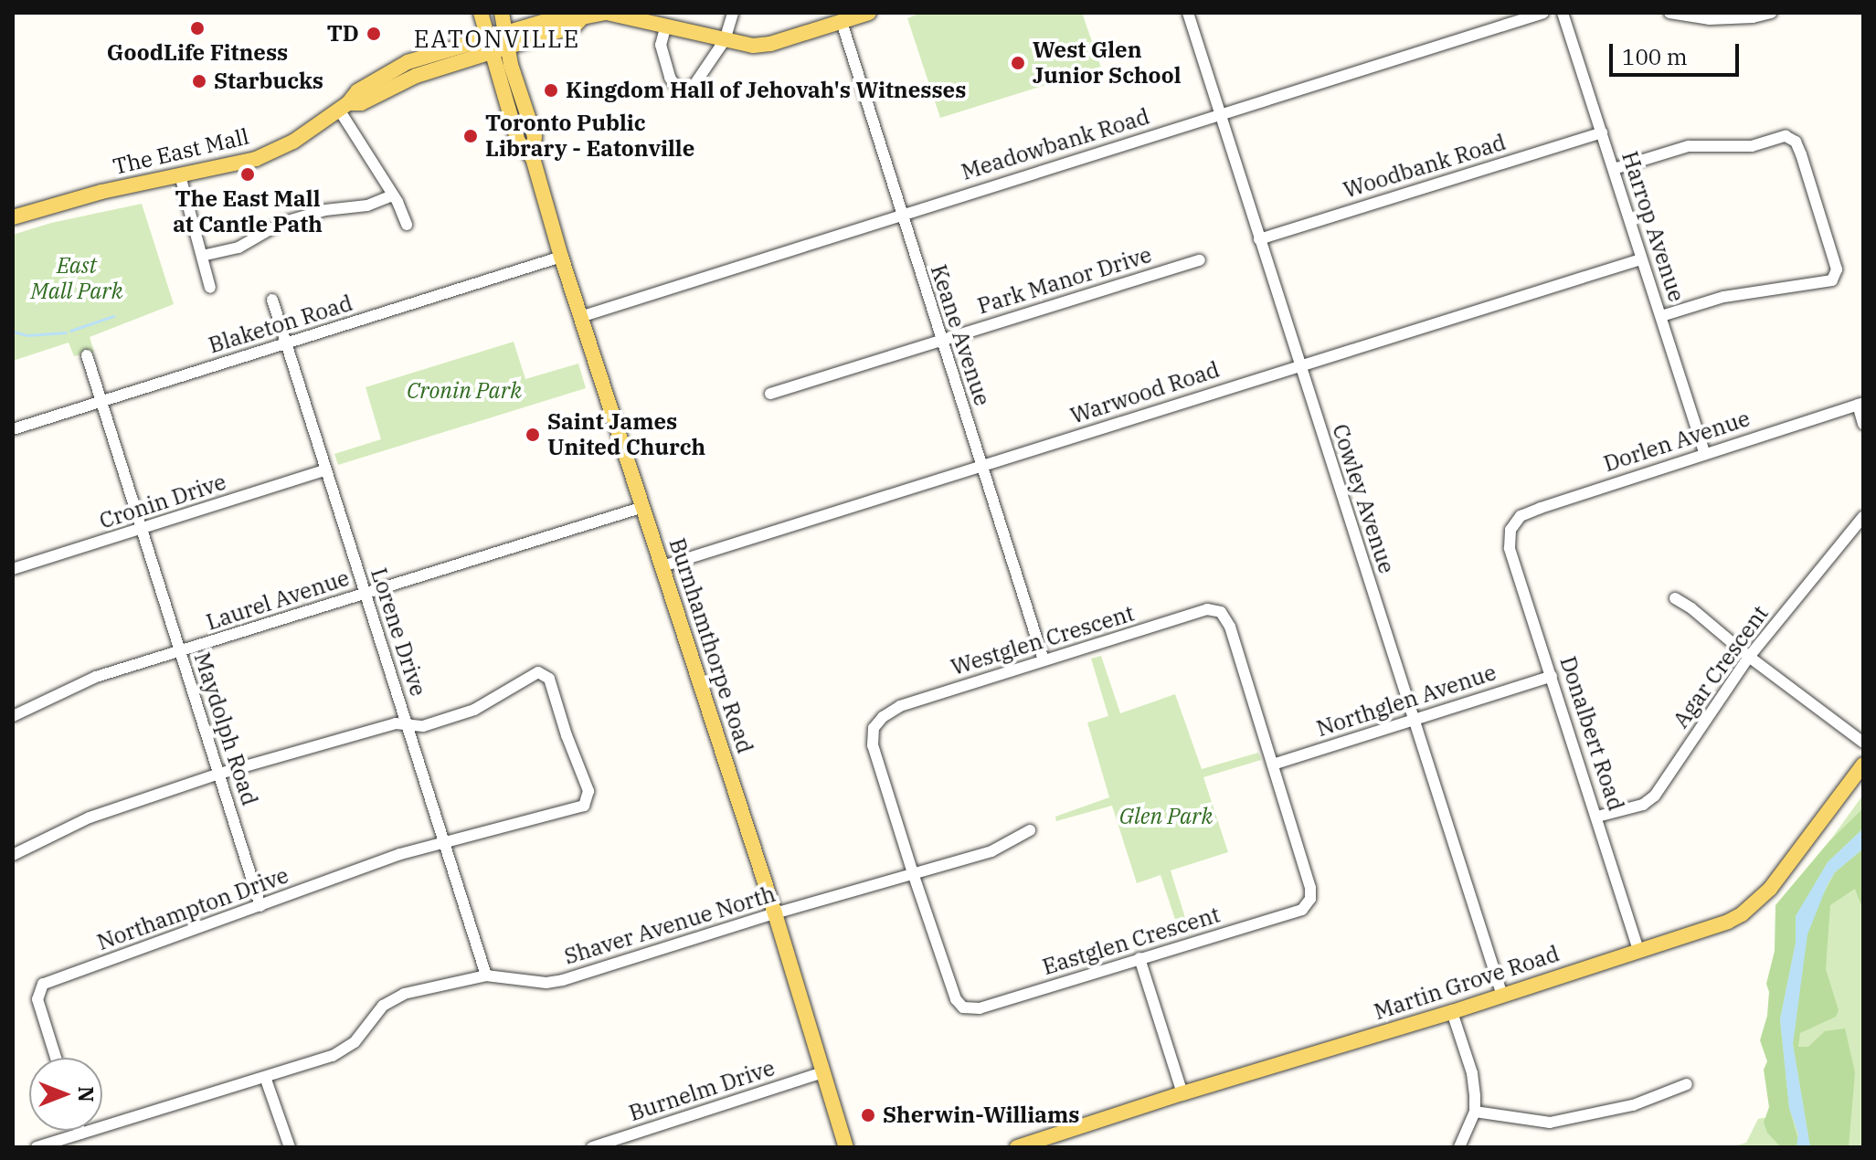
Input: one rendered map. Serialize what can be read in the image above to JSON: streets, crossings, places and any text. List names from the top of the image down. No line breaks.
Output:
{"streets":{"main road":["The East Mall","Burnhamthorpe Road","Martin Grove Road"],"street":["Meadowbank Road","Woodbank Road","Harrop Avenue","Park Manor Drive","Blaketon Road","Keane Avenue","Warwood Road","Dorlen Avenue","Cowley Avenue","Cronin Drive","Laurel Avenue","Lorene Drive","Westglen Crescent","Agar Crescent","Northglen Avenue","Maydolph Road","Donalbert Road","Northampton Drive","Shaver Avenue North","Eastglen Crescent","Burnelm Drive"]},"crossings":[["Meadowbank Road","Keane Avenue"],["Meadowbank Road","Cowley Avenue"],["Meadowbank Road","Burnhamthorpe Road"],["The East Mall","Keane Avenue"],["The East Mall","Burnhamthorpe Road"],["Woodbank Road","Harrop Avenue"],["Woodbank Road","Cowley Avenue"],["Harrop Avenue","Warwood Road"],["Harrop Avenue","Dorlen Avenue"],["Park Manor Drive","Keane Avenue"],["Blaketon Road","Lorene Drive"],["Blaketon Road","Burnhamthorpe Road"],["Blaketon Road","Maydolph Road"],["Keane Avenue","Warwood Road"],["Keane Avenue","Westglen Crescent"],["Warwood Road","Cowley Avenue"],["Warwood Road","Burnhamthorpe Road"],["Dorlen Avenue","Donalbert Road"],["Cowley Avenue","Northglen Avenue"],["Cowley Avenue","Martin Grove Road"],["Cronin Drive","Lorene Drive"],["Cronin Drive","Maydolph Road"],["Laurel Avenue","Lorene Drive"],["Laurel Avenue","Burnhamthorpe Road"],["Laurel Avenue","Maydolph Road"],["Lorene Drive","Northampton Drive"],["Lorene Drive","Shaver Avenue North"],["Westglen Crescent","Northglen Avenue"],["Westglen Crescent","Shaver Avenue North"],["Westglen Crescent","Eastglen Crescent"],["Burnhamthorpe Road","Shaver Avenue North"],["Burnhamthorpe Road","Burnelm Drive"],["Agar Crescent","Donalbert Road"],["Northglen Avenue","Donalbert Road"],["Northglen Avenue","Eastglen Crescent"],["Maydolph Road","Northampton Drive"],["Donalbert Road","Martin Grove Road"],["Shaver Avenue North","Eastglen Crescent"]],"districts":["EATONVILLE"],"parks":["East Mall Park","Cronin Park","Glen Park"],"places":["GoodLife Fitness","TD","West Glen Junior School","Starbucks","Kingdom Hall of Jehovah's Witnesses","Toronto Public Library - Eatonville","The East Mall at Cantle Path","Saint James United Church","Sherwin-Williams"],"scale_bar":"100 m","north":"right"}
